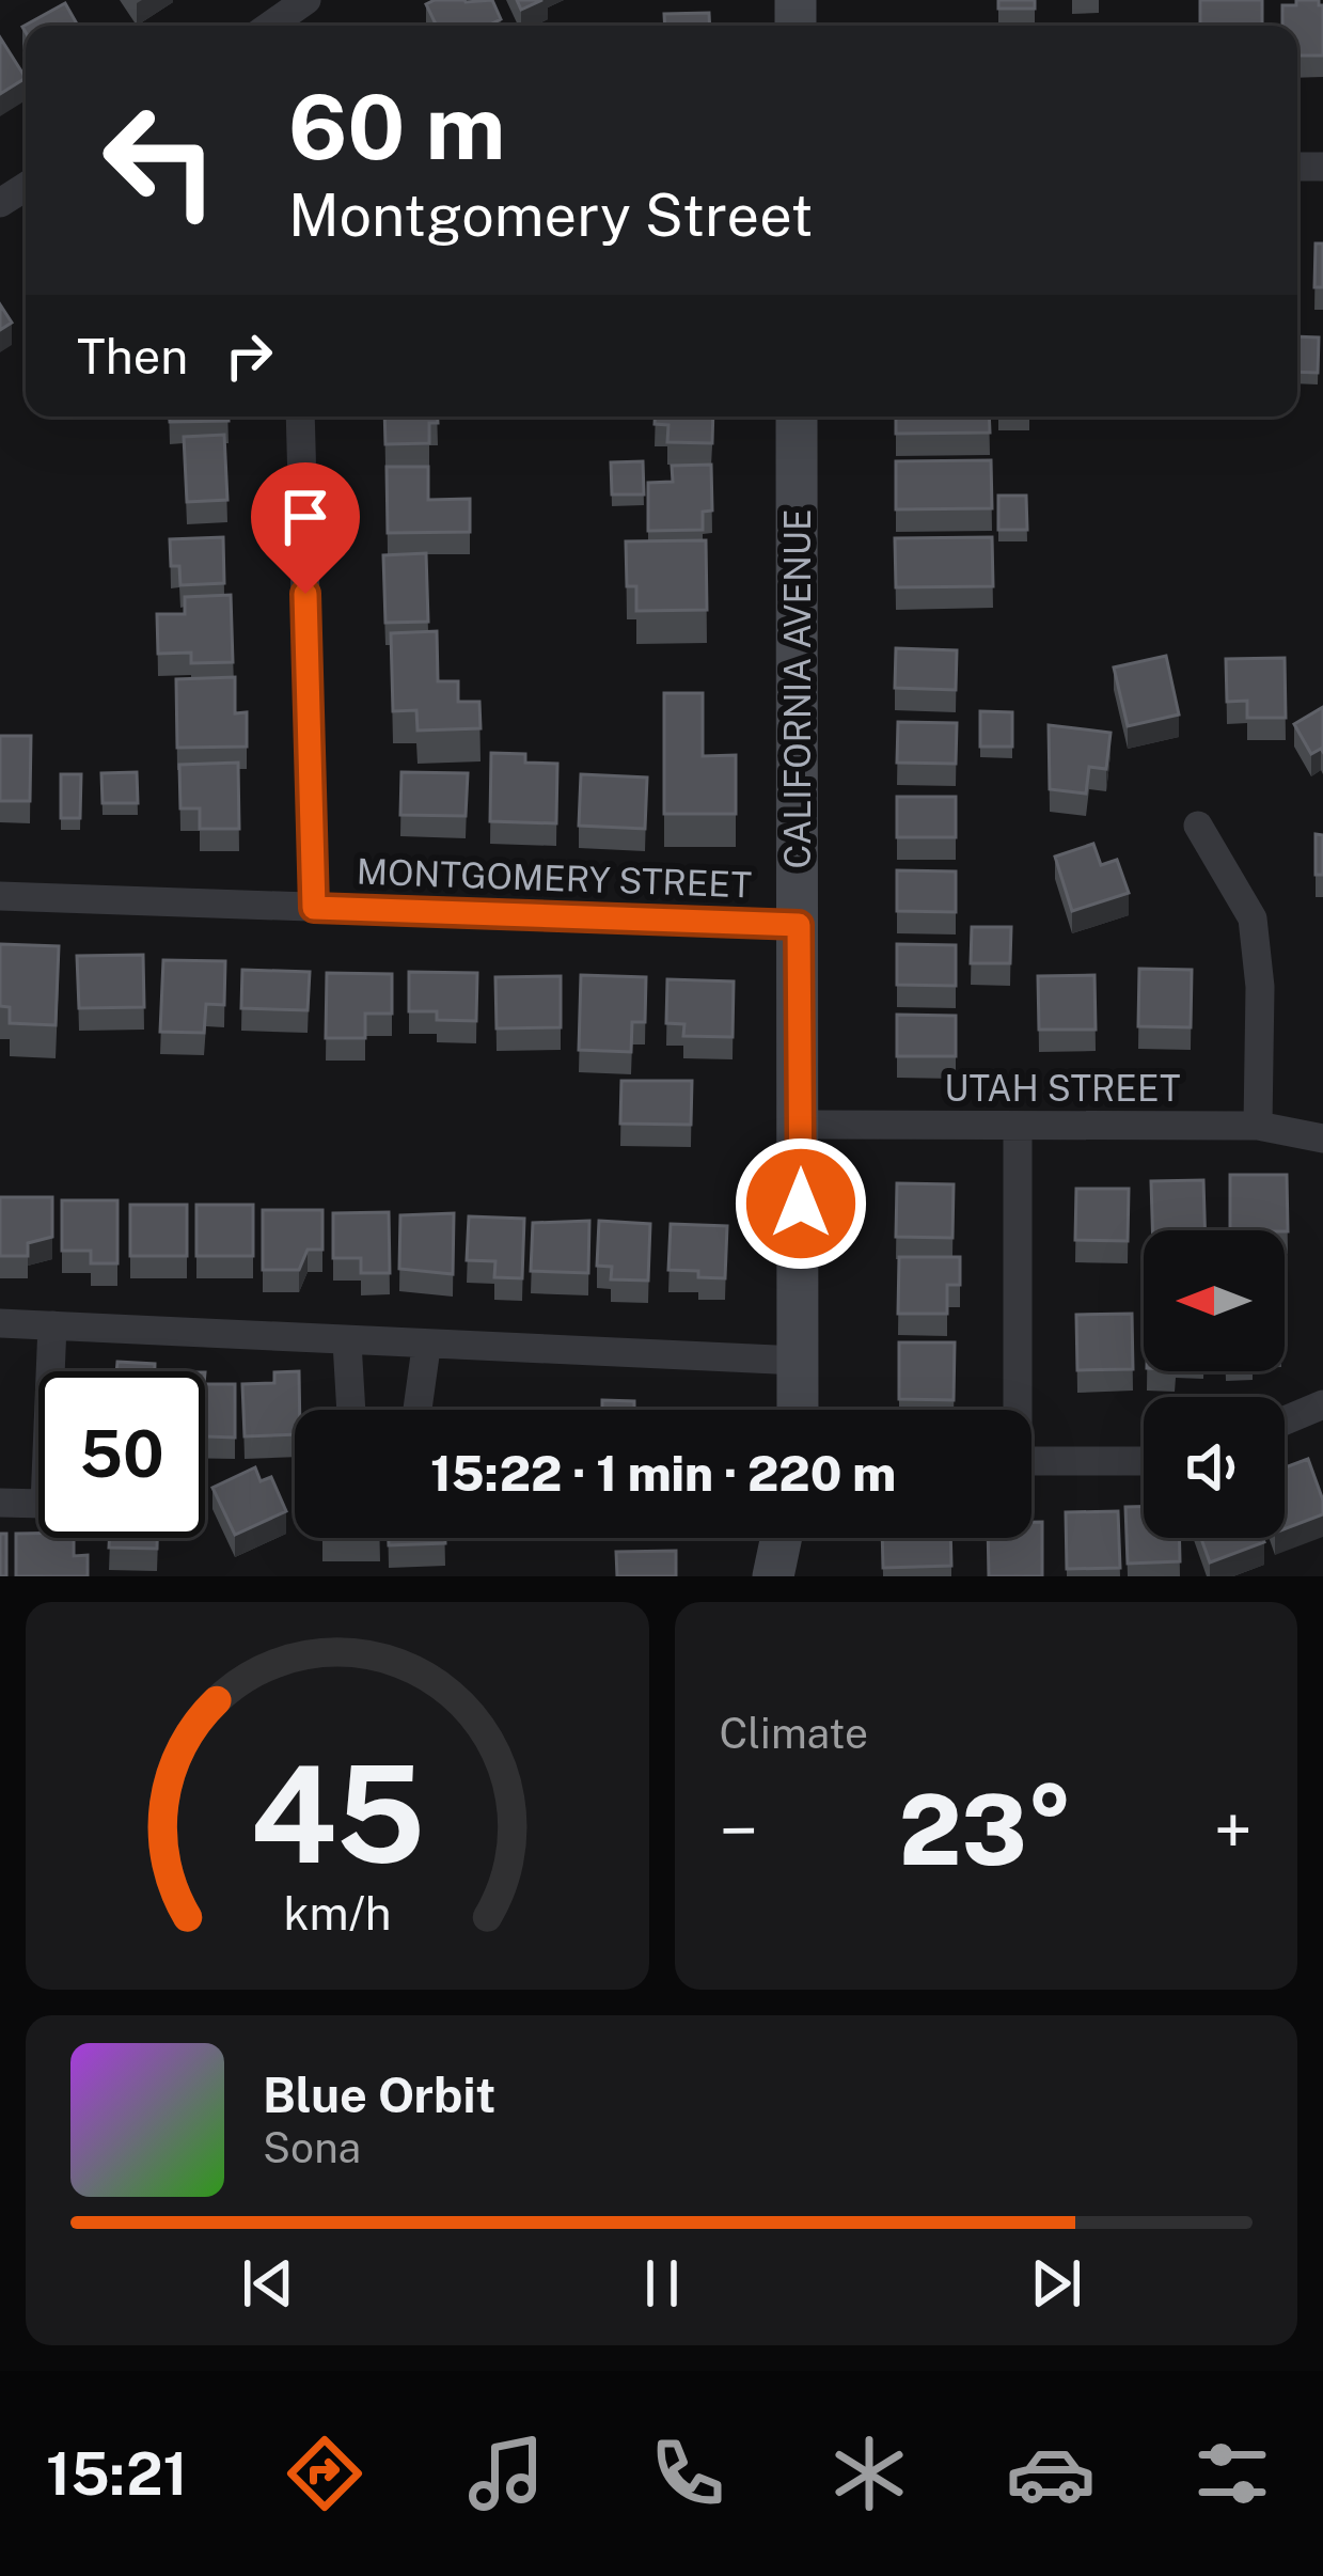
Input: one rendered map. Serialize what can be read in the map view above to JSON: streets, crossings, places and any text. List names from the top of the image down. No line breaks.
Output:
{"streets":{"main road":["CALIFORNIA AVENUE"],"street":["MONTGOMERY STREET","UTAH STREET"]},"crossings":[["CALIFORNIA AVENUE","MONTGOMERY STREET"],["CALIFORNIA AVENUE","UTAH STREET"]],"north":"left","page":{"turn":["60 m","Montgomery Street"],"then":"Then","limit":"50","trip":"15:22 · 1 min · 220 m","tile":"Climate","heat":["−","23°","+"],"song":["Blue Orbit","Sona"],"tabs":"15:21","gauge":["45","km/h"]}}
